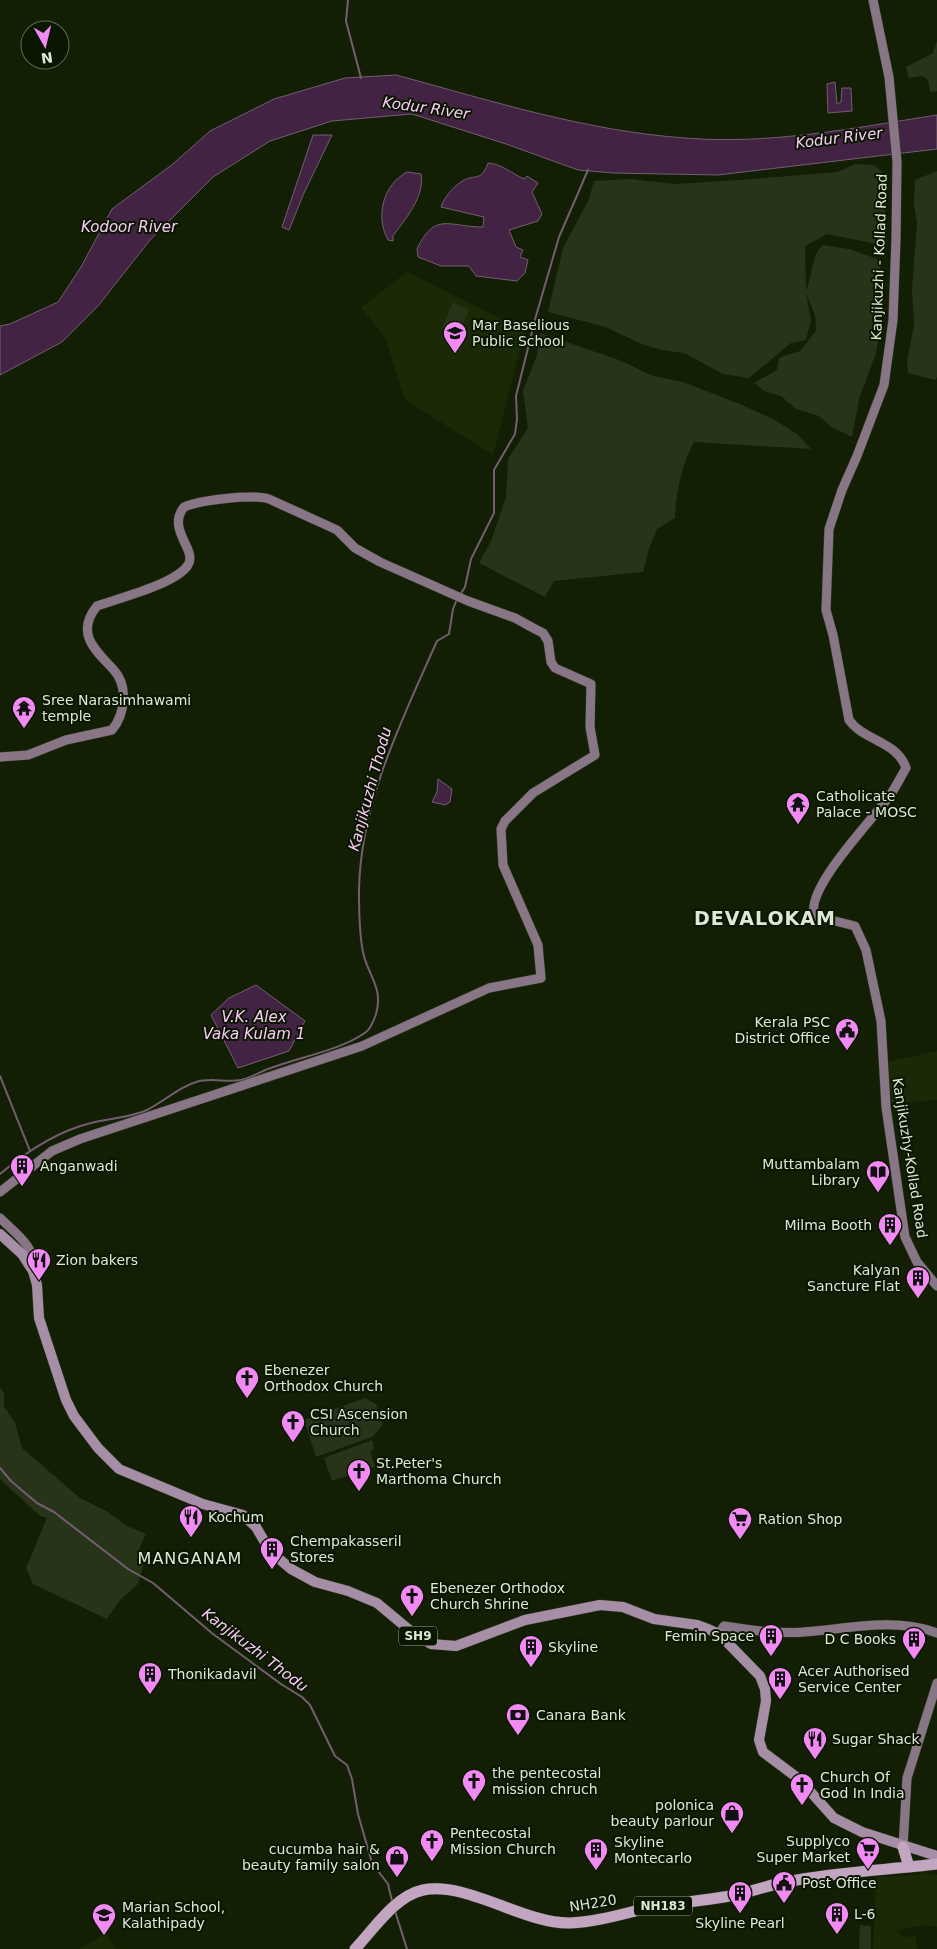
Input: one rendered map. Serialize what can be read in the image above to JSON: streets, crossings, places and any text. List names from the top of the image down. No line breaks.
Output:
{"streets":{"highway":["NH220","NH183"],"main road":["SH9"],"street":["Kanjikuzhi - Kollad Road","Kanjikuzhy-Kollad Road"]},"crossings":[["Kanjikuzhi - Kollad Road","Kanjikuzhy-Kollad Road"]],"districts":["DEVALOKAM","MANGANAM"],"water":["Kodur River","Kodoor River","Kanjikuzhi Thodu","V.K. Alex Vaka Kulam 1"],"places":{"school or university":["Mar Baselious Public School","Marian School, Kalathipady"],"temple":["Sree Narasimhawami temple","Catholicate Palace - MOSC"],"public building":["Kerala PSC District Office","Post Office"],"building":["Anganwadi","Milma Booth","Kalyan Sancture Flat","Chempakasseril Stores","Femin Space","D C Books","Skyline","Thonikadavil","Acer Authorised Service Center","Skyline Montecarlo","Skyline Pearl","L-6"],"library":["Muttambalam Library"],"restaurant":["Zion bakers","Kochum","Sugar Shack"],"church":["Ebenezer Orthodox Church","CSI Ascension Church","St.Peter's Marthoma Church","Ebenezer Orthodox Church Shrine","the pentecostal mission chruch","Church Of God In India","Pentecostal Mission Church"],"supermarket":["Ration Shop","Supplyco Super Market"],"bank":["Canara Bank"],"shop":["polonica beauty parlour","cucumba hair & beauty family salon"]},"north":"bottom"}
